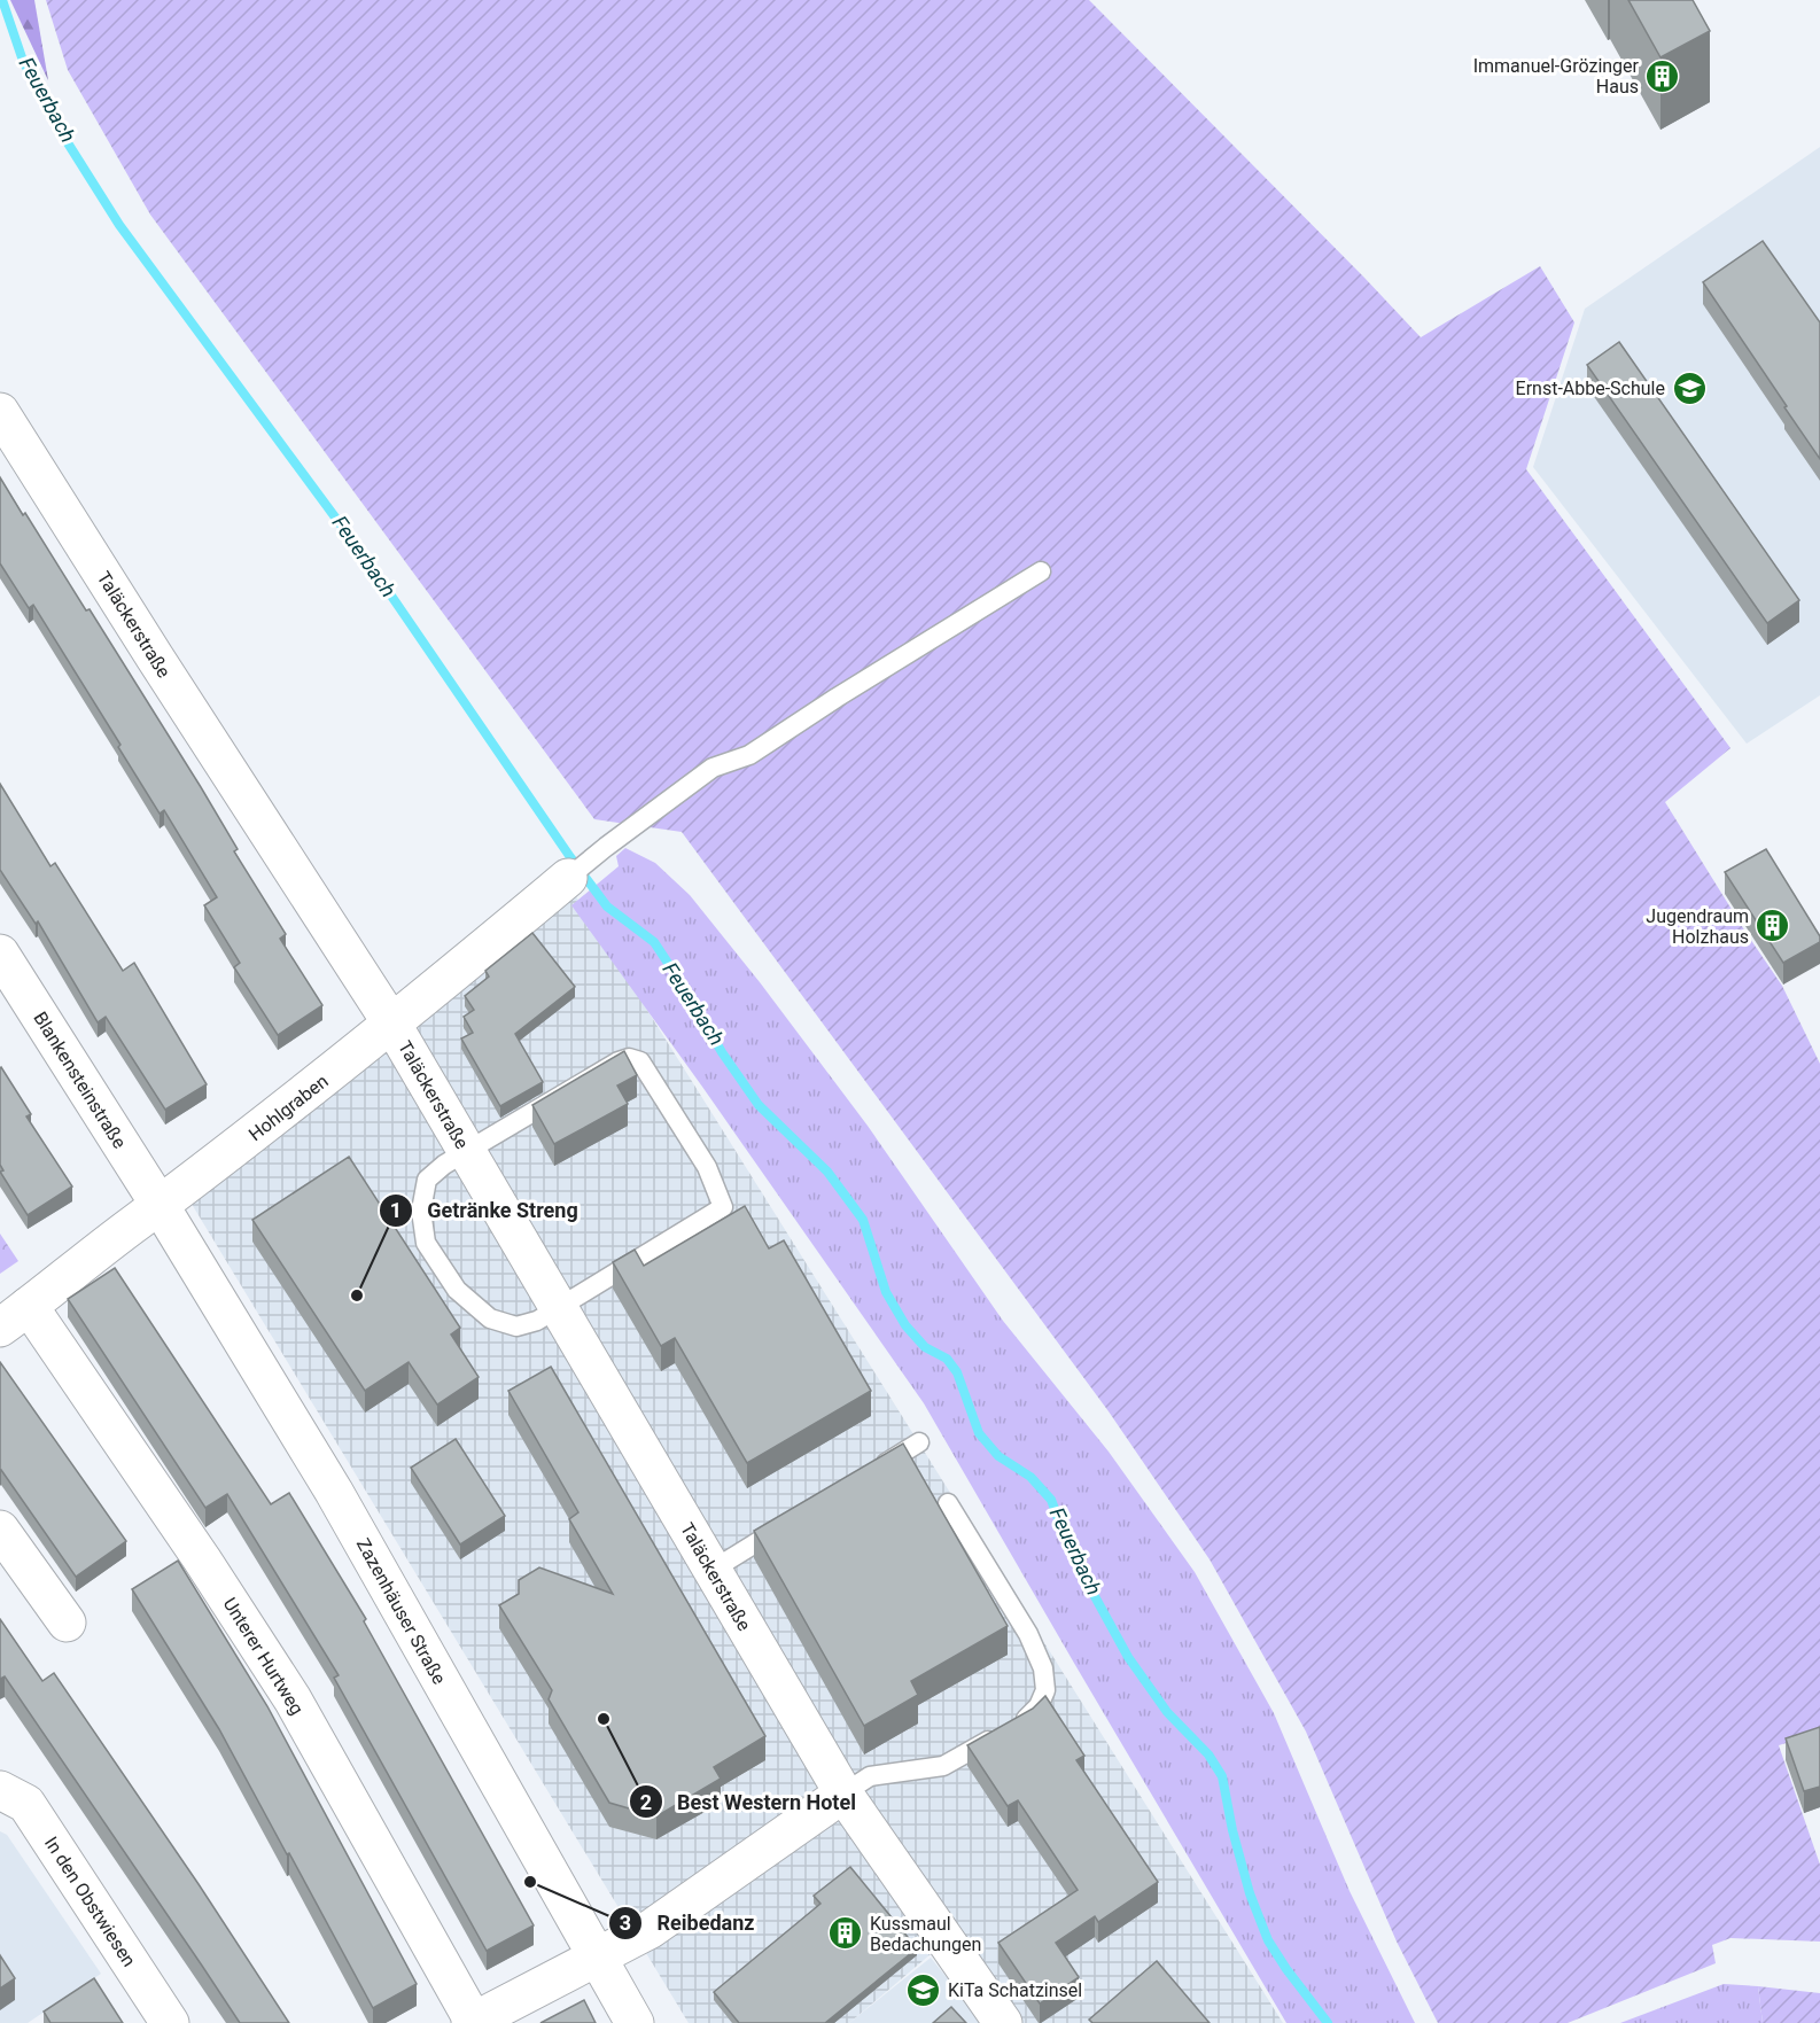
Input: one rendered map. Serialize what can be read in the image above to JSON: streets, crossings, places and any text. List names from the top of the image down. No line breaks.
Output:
{"streets":{"street":["Taläckerstraße","Blankensteinstraße","Hohlgraben","Zazenhäuser Straße","Unterer Hurtweg","In den Obstwiesen"]},"crossings":[["Taläckerstraße","Hohlgraben"],["Blankensteinstraße","Hohlgraben"],["Blankensteinstraße","Zazenhäuser Straße"],["Hohlgraben","Zazenhäuser Straße"],["Hohlgraben","Unterer Hurtweg"],["Zazenhäuser Straße","Unterer Hurtweg"]],"water":["Feuerbach"],"places":{"building":["Immanuel-Grözinger Haus","Jugendraum Holzhaus","Kussmaul Bedachungen"],"school or university":["Ernst-Abbe-Schule","KiTa Schatzinsel"],"other":["Getränke Streng","Best Western Hotel","Reibedanz"]}}
